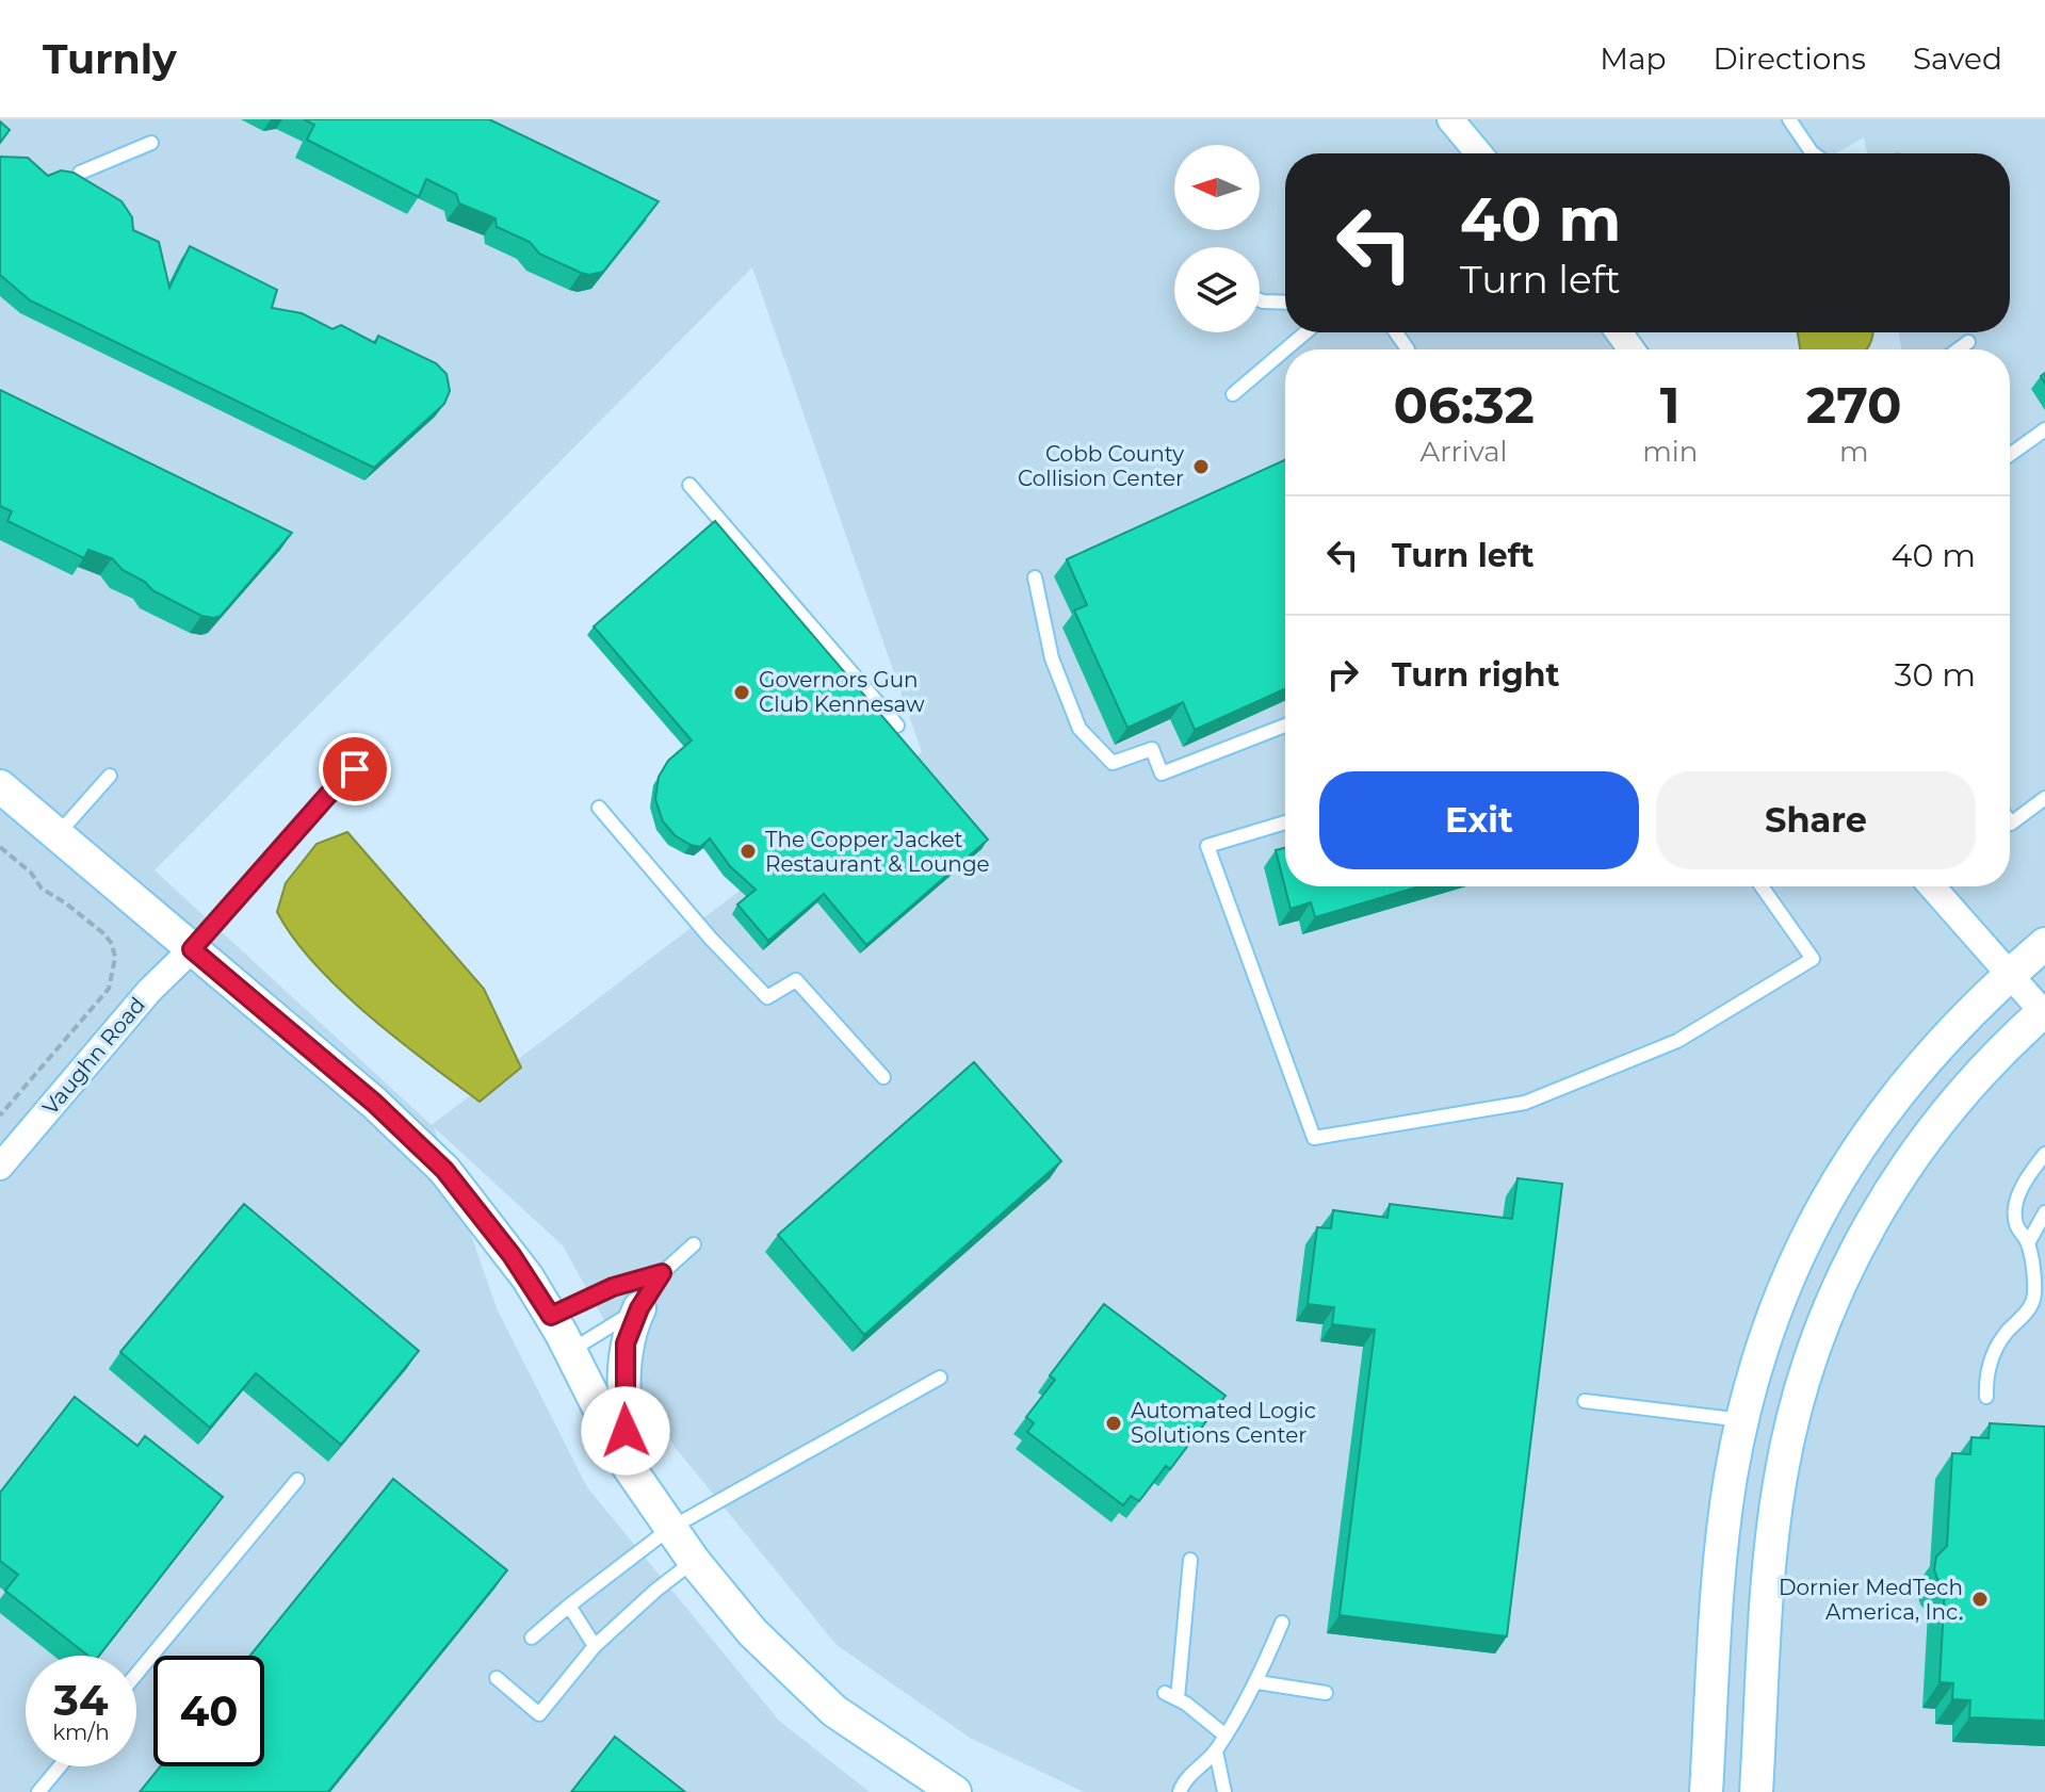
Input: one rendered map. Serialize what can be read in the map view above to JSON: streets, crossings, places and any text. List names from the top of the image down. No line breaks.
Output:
{"streets":{"street":["Vaughn Road"]},"places":["Cobb County Collision Center","Governors Gun Club Kennesaw","The Copper Jacket Restaurant & Lounge","Automated Logic Solutions Center","Dornier MedTech America, Inc."],"north":"left","page":{"header":"Turnly","nav":["Map","Directions","Saved"],"turn":["40 m","Turn left"],"eta":["06:32","Arrival","1","min","270","m"],"list":[{"name":"Turn left","value":"40 m"},{"name":"Turn right","value":"30 m"}],"buttons":["Exit","Share"],"speed":"34 km/h","limit":"40"}}
